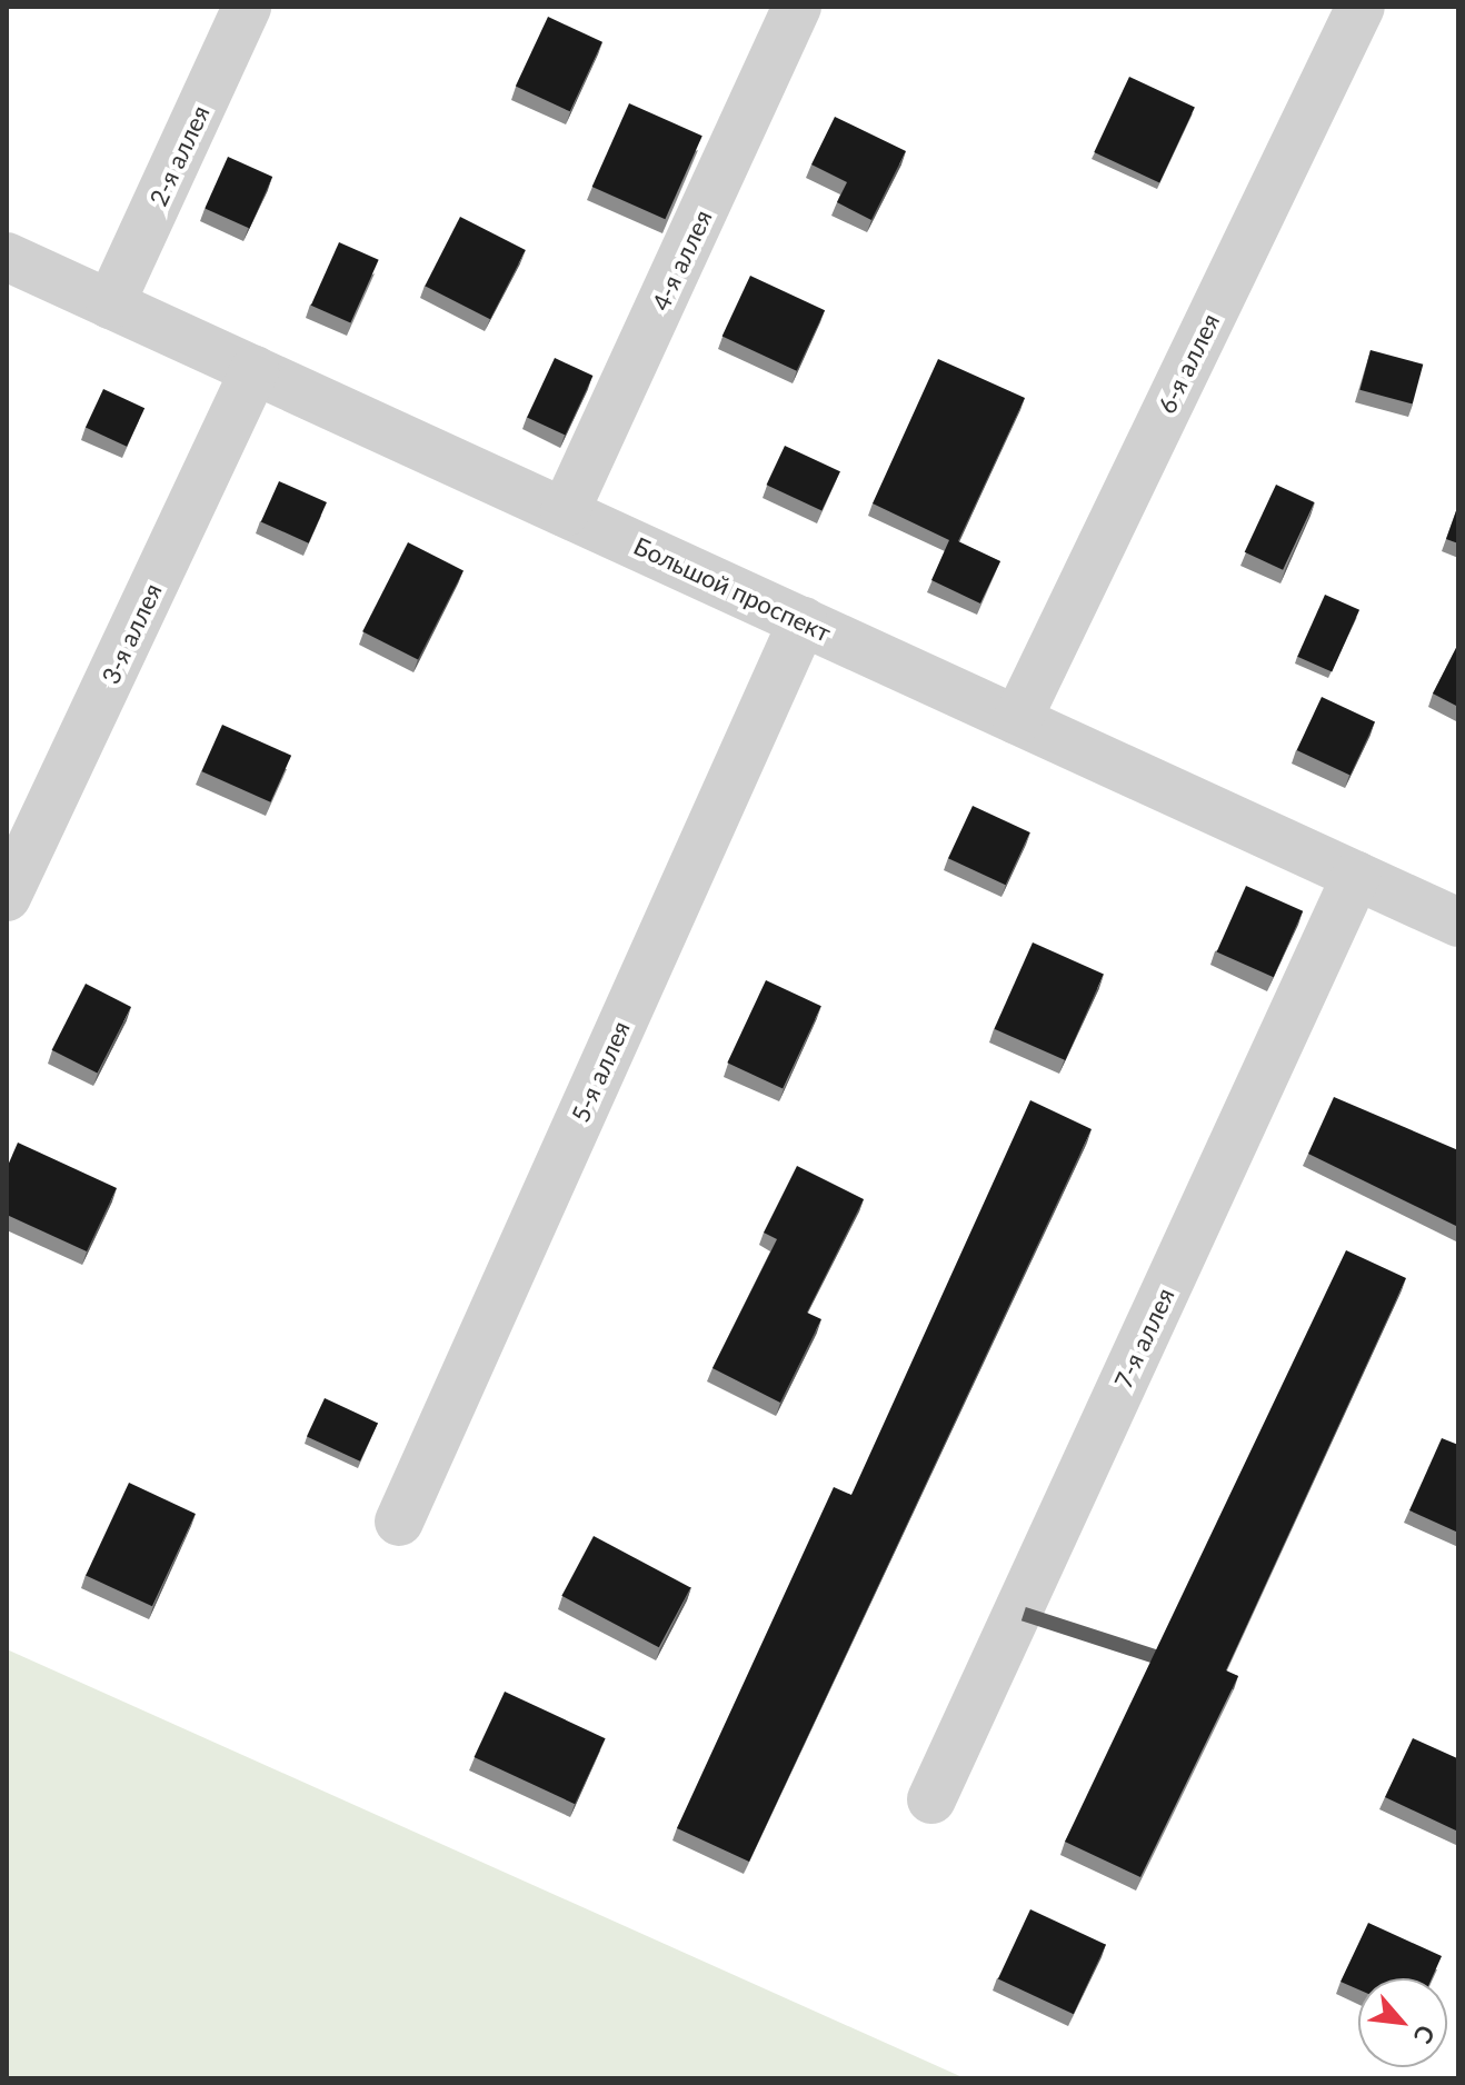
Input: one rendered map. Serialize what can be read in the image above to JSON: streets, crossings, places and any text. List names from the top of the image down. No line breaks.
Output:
{"streets":{"street":["2-я аллея","4-я аллея","6-я аллея","Большой проспект","3-я аллея","5-я аллея","7-я аллея"]},"crossings":[["2-я аллея","Большой проспект"],["4-я аллея","Большой проспект"],["6-я аллея","Большой проспект"],["Большой проспект","3-я аллея"],["Большой проспект","5-я аллея"],["Большой проспект","7-я аллея"]],"north":"bottom right"}
